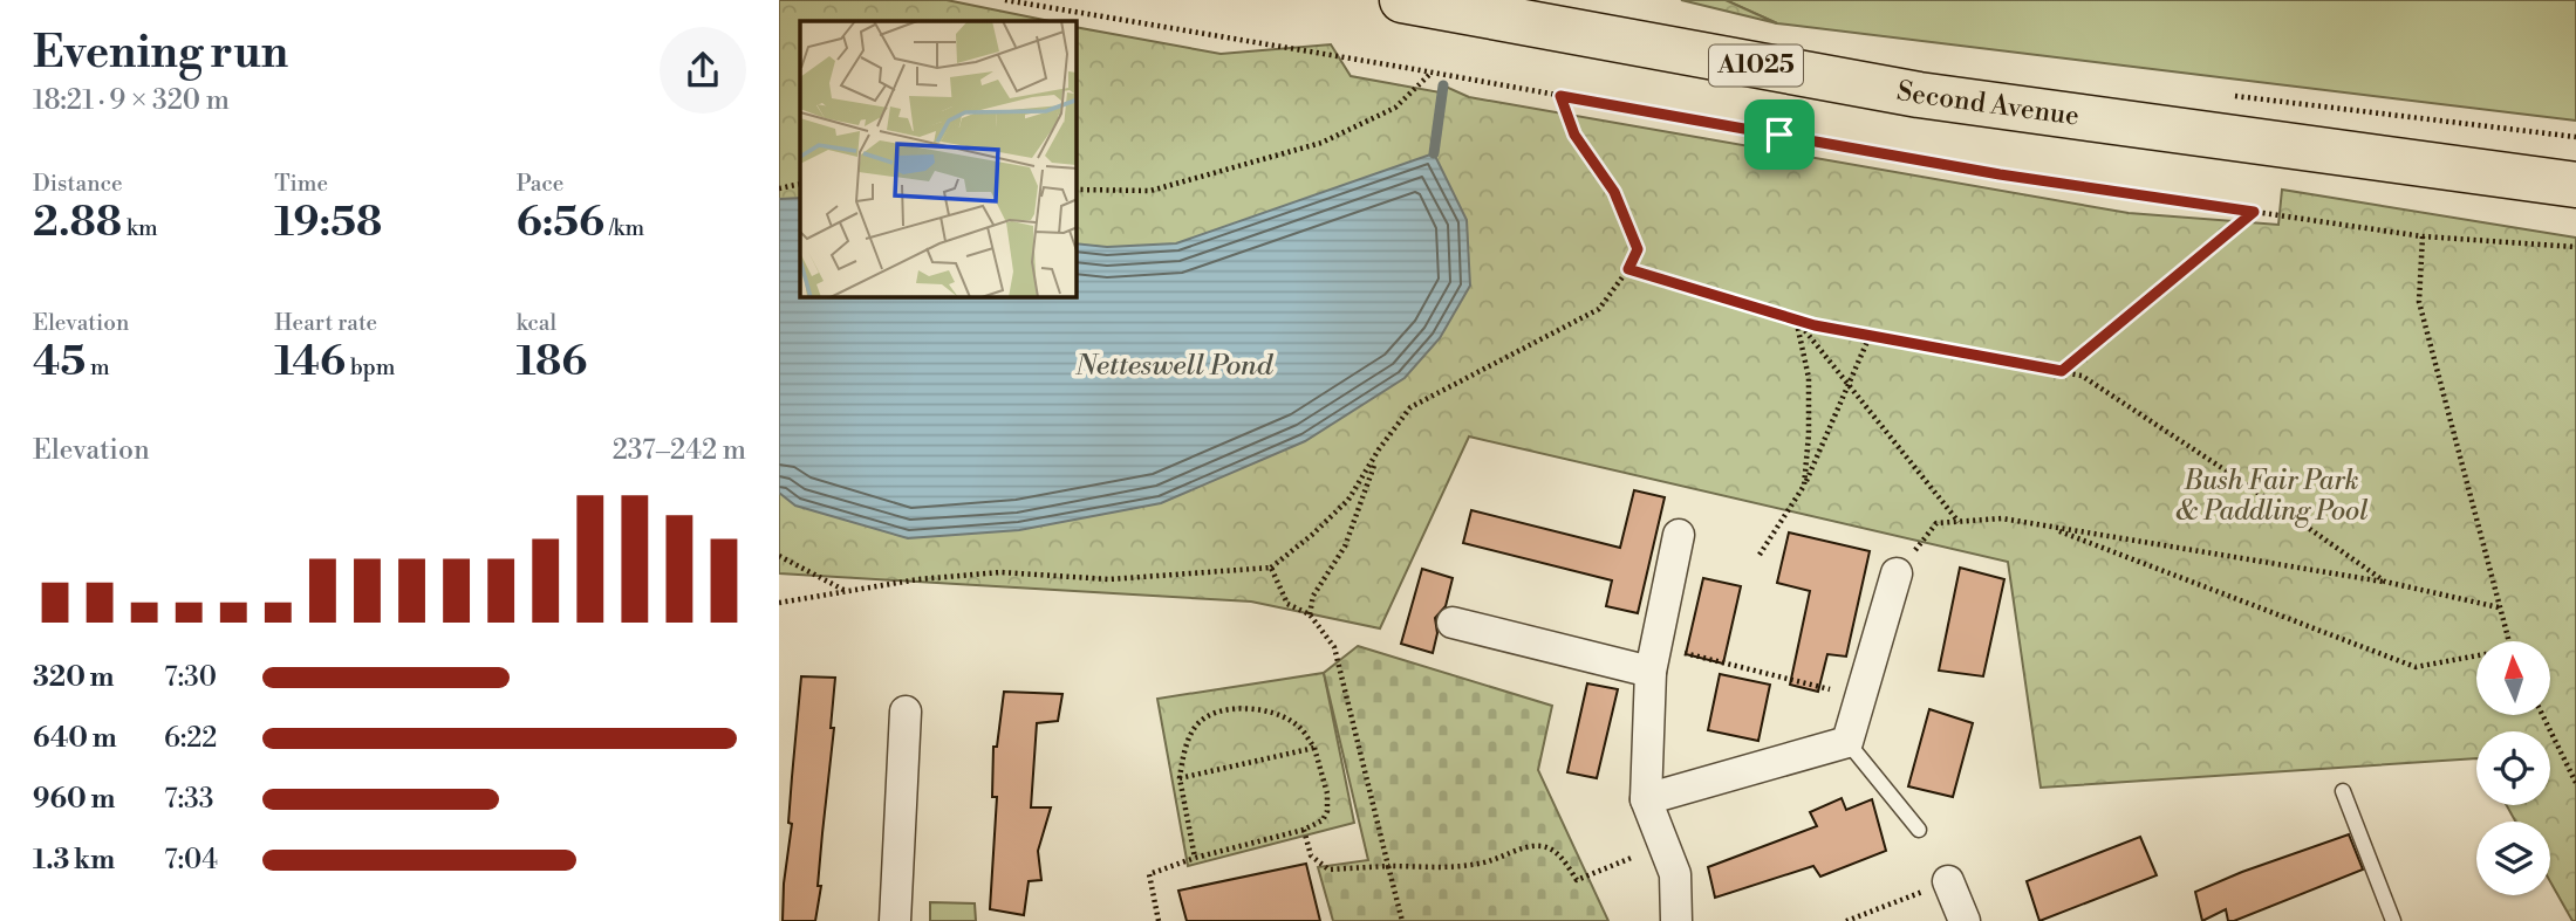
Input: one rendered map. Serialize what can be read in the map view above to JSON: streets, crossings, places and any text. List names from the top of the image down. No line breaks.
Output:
{"streets":{"main road":["A1025","Second Avenue"]},"water":["Netteswell Pond"],"parks":["Bush Fair Park & Paddling Pool"],"north":"top","page":{"heading":["Evening run","18:21 · 9 × 320 m"],"stats":[["Distance","2.88 km"],["Time","19:58"],["Pace","6:56 /km"],["Elevation","45 m"],["Heart rate","146 bpm"],["kcal","186"]],"chart":["Elevation","237–242 m"],"list":[{"name":"320 m","note":"7:30"},{"name":"640 m","note":"6:22"},{"name":"960 m","note":"7:33"},{"name":"1.3 km","note":"7:04"}]}}
